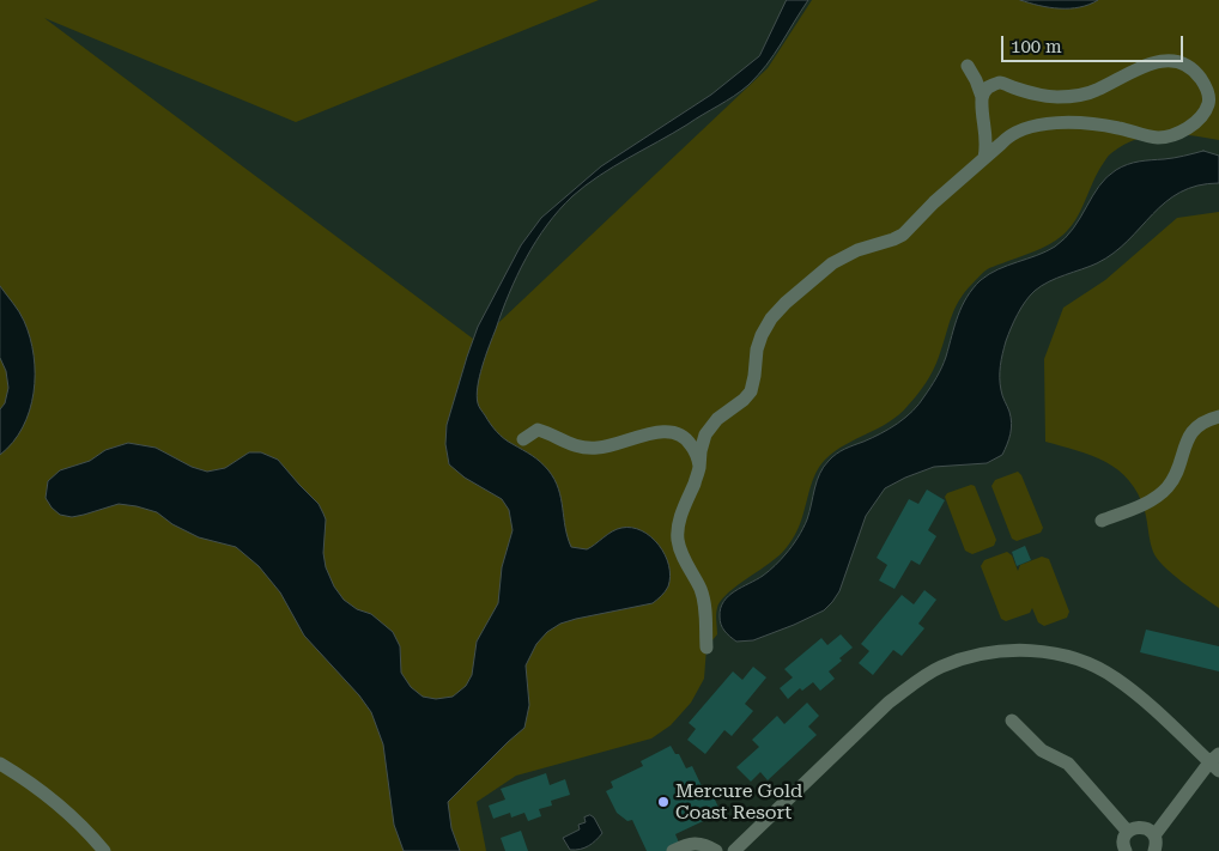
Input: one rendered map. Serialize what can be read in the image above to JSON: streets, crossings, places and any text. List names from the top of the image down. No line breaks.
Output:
{"places":["Mercure Gold Coast Resort"],"scale_bar":"100 m"}
